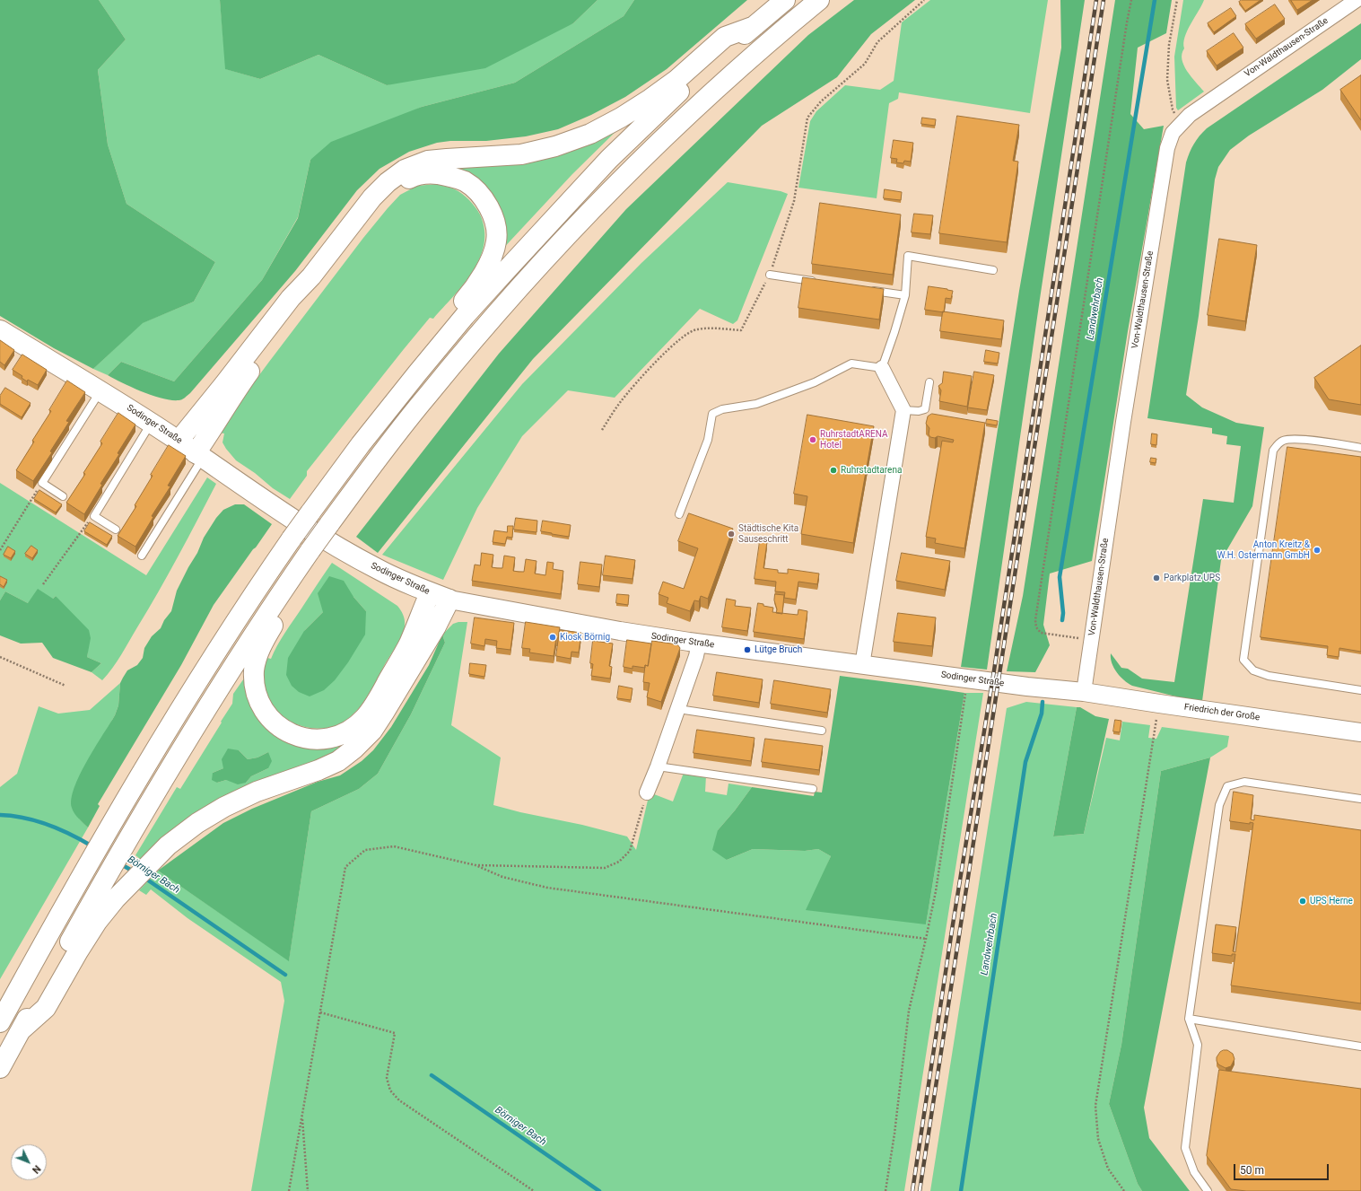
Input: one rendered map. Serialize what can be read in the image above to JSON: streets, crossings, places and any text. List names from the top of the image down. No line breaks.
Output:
{"streets":{"main road":["Sodinger Straße"],"street":["Von-Waldthausen-Straße","Friedrich der Große"]},"crossings":[["Von-Waldthausen-Straße","Sodinger Straße"],["Von-Waldthausen-Straße","Friedrich der Große"],["Sodinger Straße","Friedrich der Große"]],"water":["Landwehrbach","Börniger Bach"],"places":["RuhrstadtARENA Hotel","Ruhrstadtarena","Städtische Kita Sauseschritt","Anton Kreitz & W.H. Ostermann GmbH","Parkplatz UPS","Kiosk Börnig","Lütge Bruch","UPS Herne"],"scale_bar":"50 m","north":"bottom right"}
